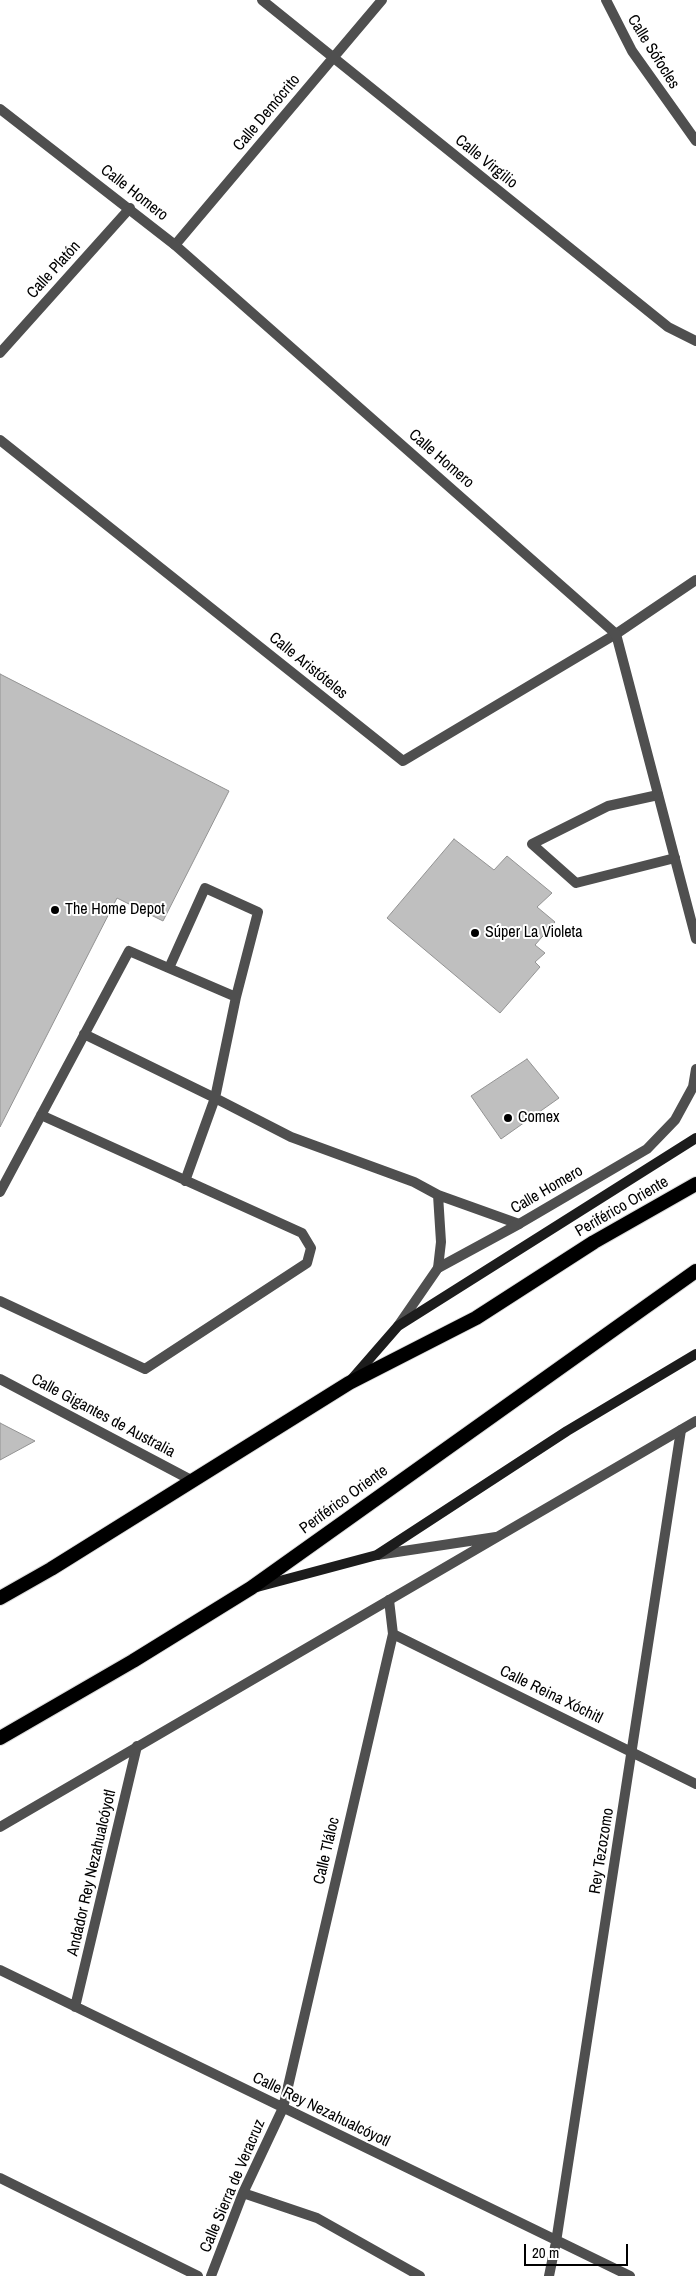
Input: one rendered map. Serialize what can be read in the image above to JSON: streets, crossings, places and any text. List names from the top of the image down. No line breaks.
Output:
{"streets":{"highway":["Periférico Oriente"],"street":["Calle Sófocles","Calle Demócrito","Calle Virgilio","Calle Homero","Calle Platón","Calle Aristóteles","Calle Gigantes de Australia","Calle Reina Xóchitl","Calle Tláloc","Rey Tezozomo","Andador Rey Nezahualcóyotl","Calle Rey Nezahualcóyotl","Calle Sierra de Veracruz"]},"crossings":[["Calle Demócrito","Calle Virgilio"],["Calle Demócrito","Calle Homero"],["Calle Homero","Calle Platón"],["Calle Homero","Calle Aristóteles"],["Periférico Oriente","Calle Gigantes de Australia"],["Calle Reina Xóchitl","Calle Tláloc"],["Calle Reina Xóchitl","Rey Tezozomo"],["Calle Tláloc","Calle Rey Nezahualcóyotl"],["Calle Tláloc","Calle Sierra de Veracruz"],["Rey Tezozomo","Calle Rey Nezahualcóyotl"],["Andador Rey Nezahualcóyotl","Calle Rey Nezahualcóyotl"],["Calle Rey Nezahualcóyotl","Calle Sierra de Veracruz"]],"places":["The Home Depot","Súper La Violeta","Comex"],"scale_bar":"20 m"}
